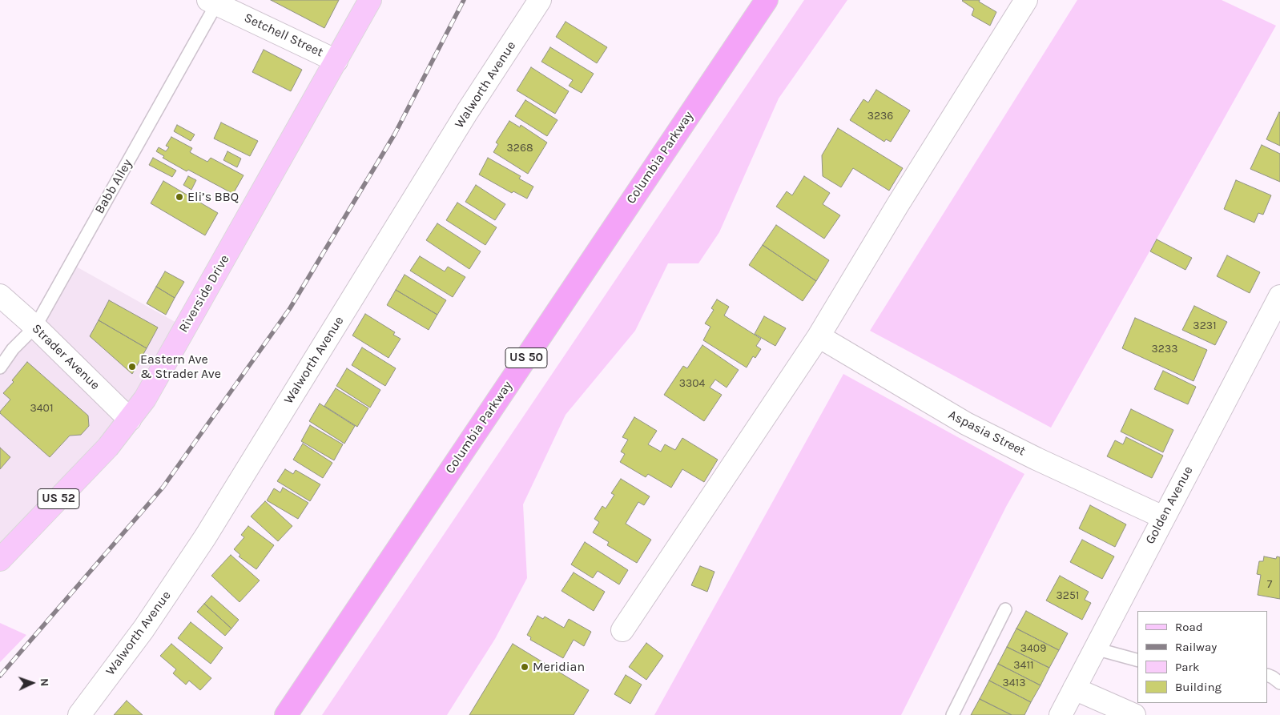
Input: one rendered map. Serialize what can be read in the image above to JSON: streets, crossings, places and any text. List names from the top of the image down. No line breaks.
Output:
{"streets":{"highway":["Columbia Parkway","US 50"],"main road":["Riverside Drive","US 52"],"street":["Setchell Street","Walworth Avenue","Strader Avenue","Aspasia Street","Golden Avenue"],"lane":["Babb Alley"]},"crossings":[["Setchell Street","Babb Alley"],["Setchell Street","Riverside Drive"],["Babb Alley","Strader Avenue"],["Riverside Drive","Strader Avenue"],["Aspasia Street","Golden Avenue"]],"places":["Eli’s BBQ","Eastern Ave & Strader Ave","Meridian"],"house_numbers":["3236","3268","3231","3233","3304","3401","7","3251","3409","3411","3413"],"legend":["Road","Railway","Park","Building"],"north":"right"}
